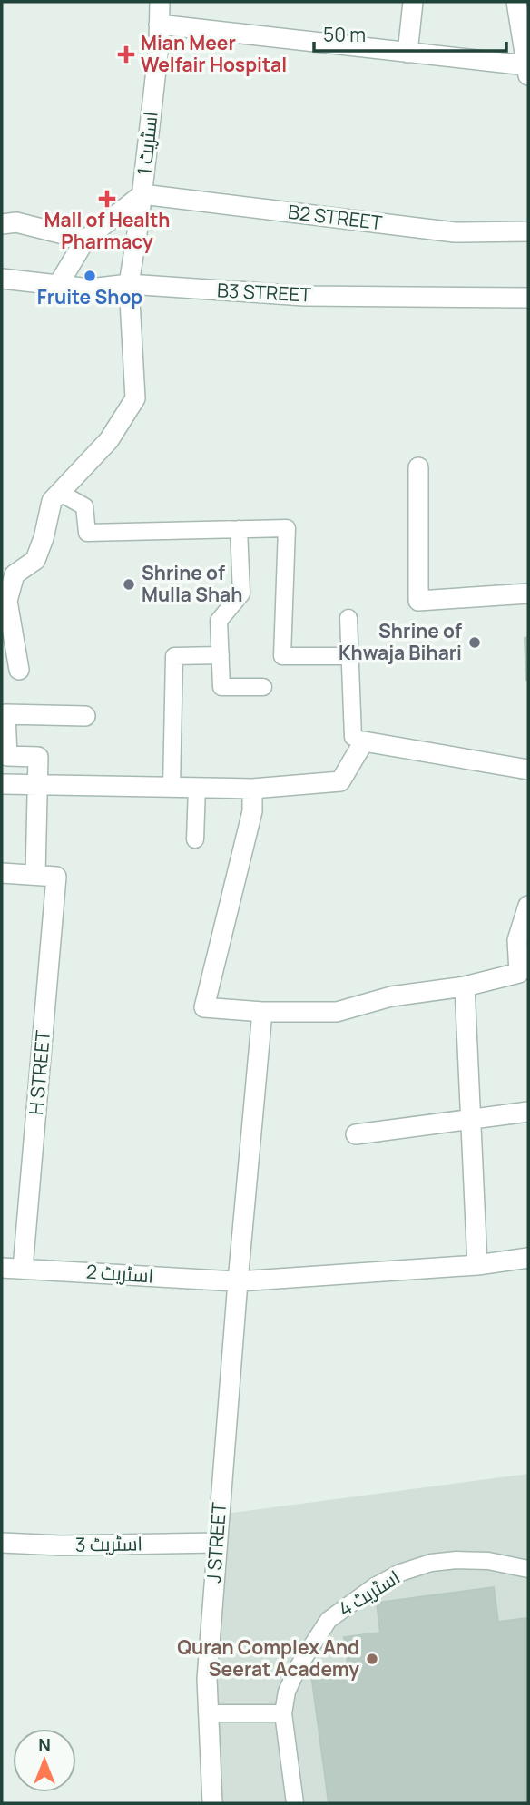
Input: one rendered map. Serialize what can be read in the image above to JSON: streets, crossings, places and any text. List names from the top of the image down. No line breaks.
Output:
{"streets":{"street":["اسٹریٹ 1","B2 STREET","B3 STREET","H STREET","اسٹریٹ 2","J STREET","اسٹریٹ 3"],"lane":["اسٹریٹ 4"]},"crossings":[["اسٹریٹ 1","B2 STREET"],["اسٹریٹ 1","B3 STREET"],["H STREET","اسٹریٹ 2"],["اسٹریٹ 2","J STREET"],["J STREET","اسٹریٹ 3"]],"places":{"health":["Mian Meer Welfair Hospital","Mall of Health Pharmacy"],"other":["Fruite Shop","Shrine of Mulla Shah","Shrine of Khwaja Bihari","Quran Complex And Seerat Academy"]},"scale_bar":"50 m","north":"top"}
